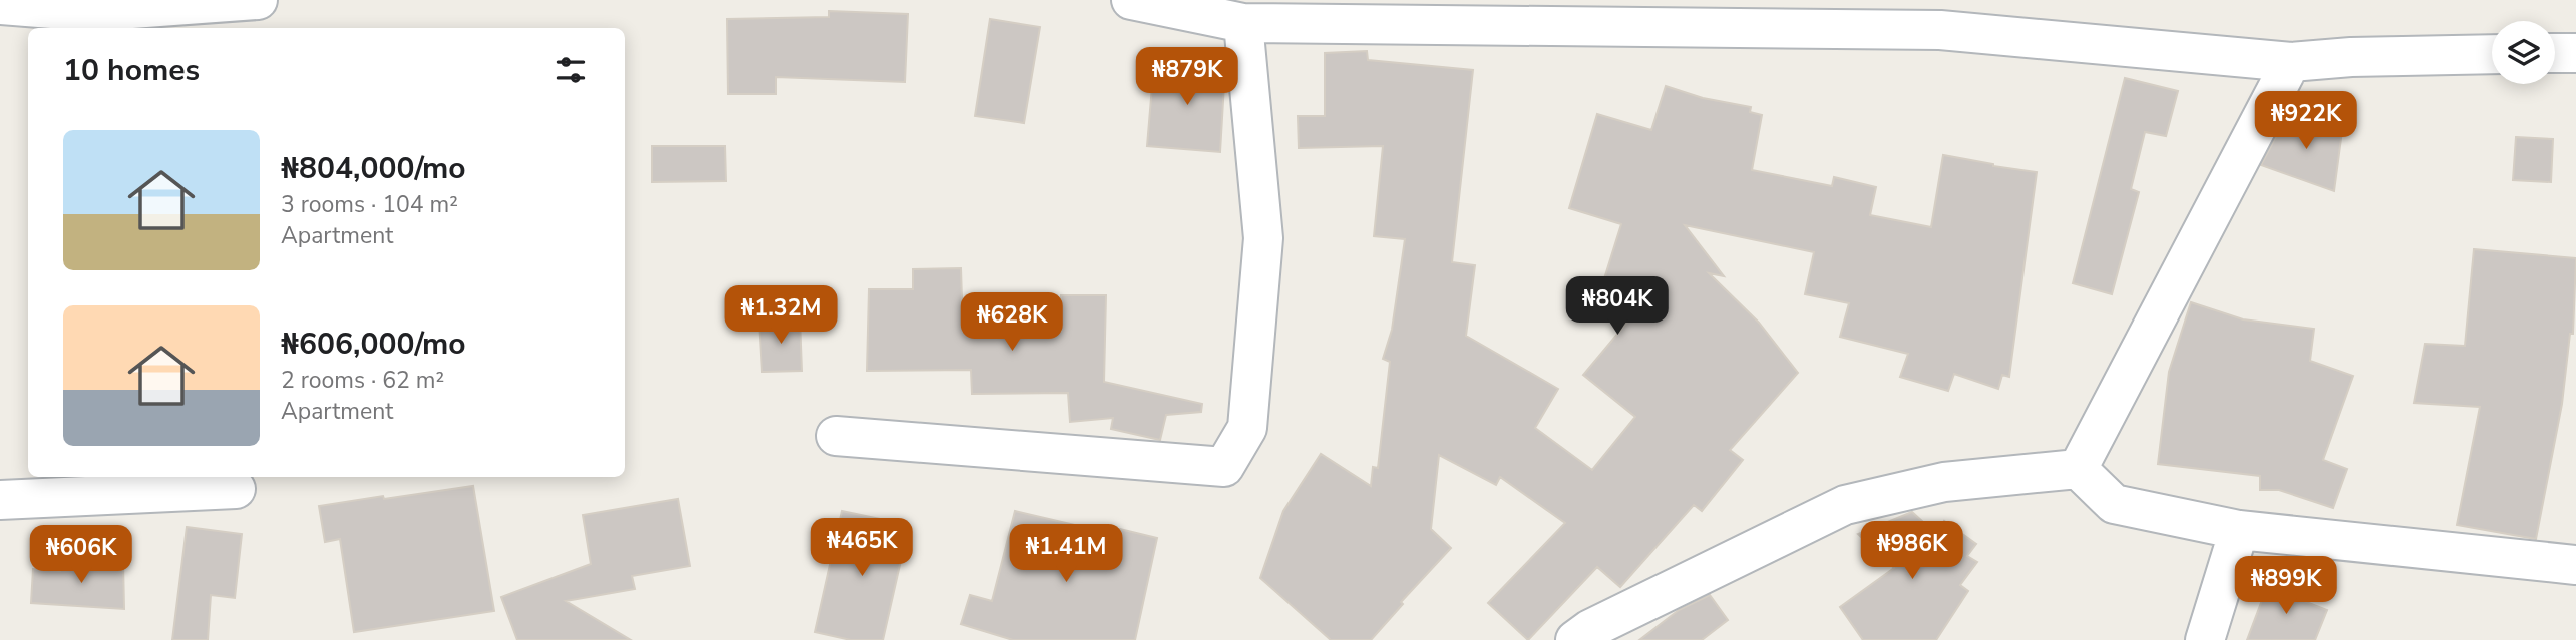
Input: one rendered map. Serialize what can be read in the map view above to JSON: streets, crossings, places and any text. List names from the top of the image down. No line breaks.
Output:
{"page":{"heading":"10 homes","price":["₦879K","₦922K","₦804K","₦1.32M","₦628K","₦465K","₦986K","₦1.41M","₦606K","₦899K"],"list":[{"name":"₦804,000/mo","note":"3 rooms · 104 m² · Apartment"},{"name":"₦606,000/mo","note":"2 rooms · 62 m² · Apartment"}]}}
